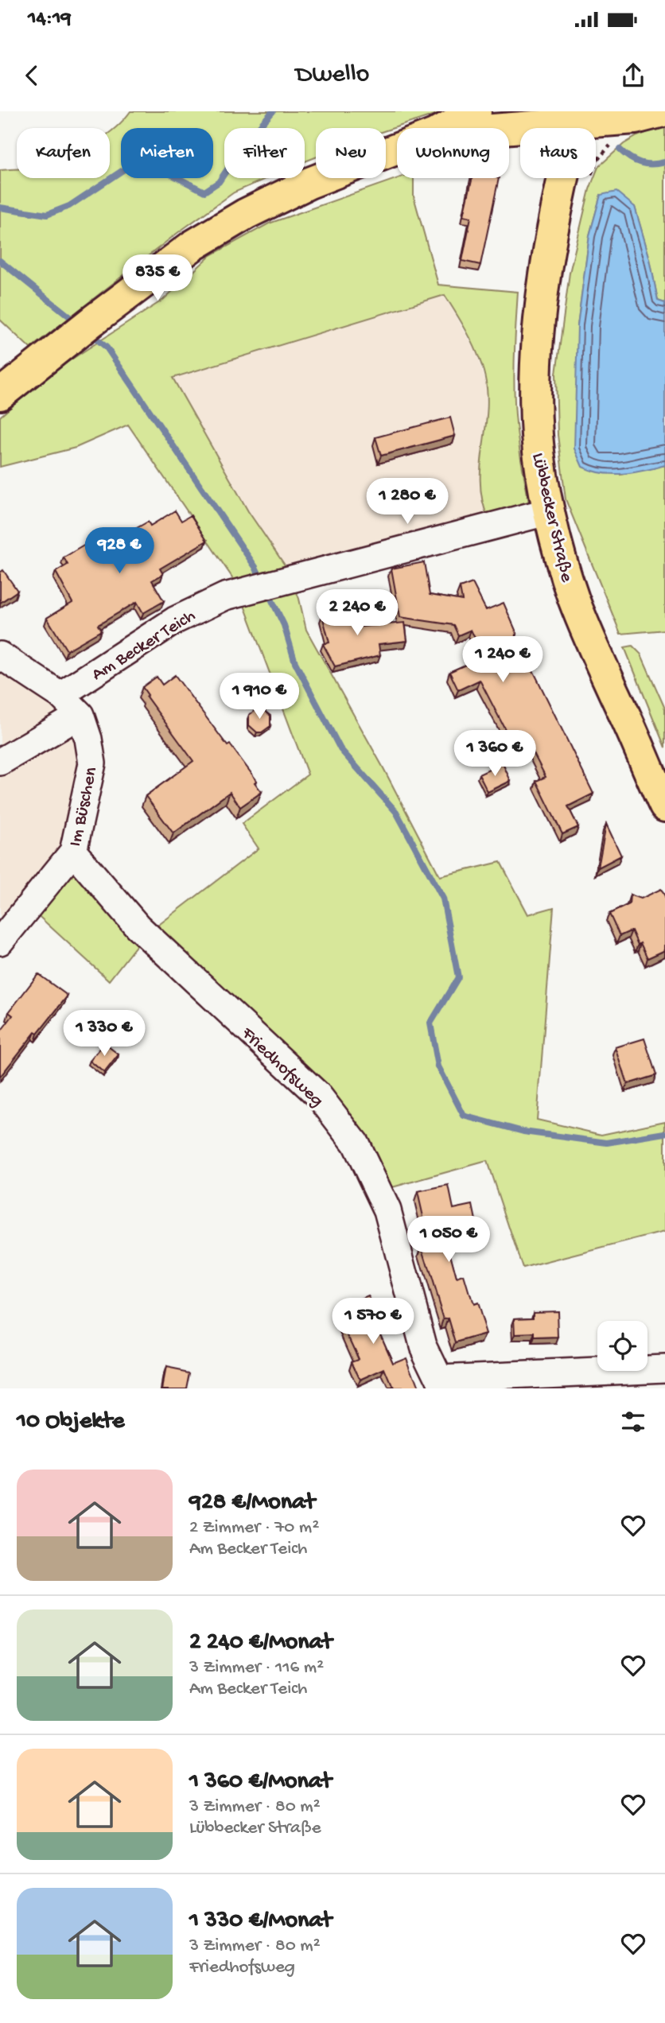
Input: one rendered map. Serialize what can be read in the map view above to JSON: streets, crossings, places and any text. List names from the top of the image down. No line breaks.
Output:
{"streets":{"main road":["Lübbecker Straße"],"street":["Am Becker Teich","Im Büschen","Friedhofsweg"]},"crossings":[["Lübbecker Straße","Am Becker Teich"],["Am Becker Teich","Im Büschen"],["Im Büschen","Friedhofsweg"]],"page":{"status":"14:19","header":"Dwello","chip":["Kaufen","Mieten","Filter","Neu","Wohnung","Haus"],"price":["835 €","1 280 €","928 €","2 240 €","1 240 €","1 910 €","1 360 €","1 330 €","1 050 €","1 570 €"],"heading":"10 Objekte","list":[{"name":"928 €/Monat","note":"2 Zimmer · 70 m² · Am Becker Teich"},{"name":"2 240 €/Monat","note":"3 Zimmer · 116 m² · Am Becker Teich"},{"name":"1 360 €/Monat","note":"3 Zimmer · 80 m² · Lübbecker Straße"},{"name":"1 330 €/Monat","note":"3 Zimmer · 80 m² · Friedhofsweg"}]}}
